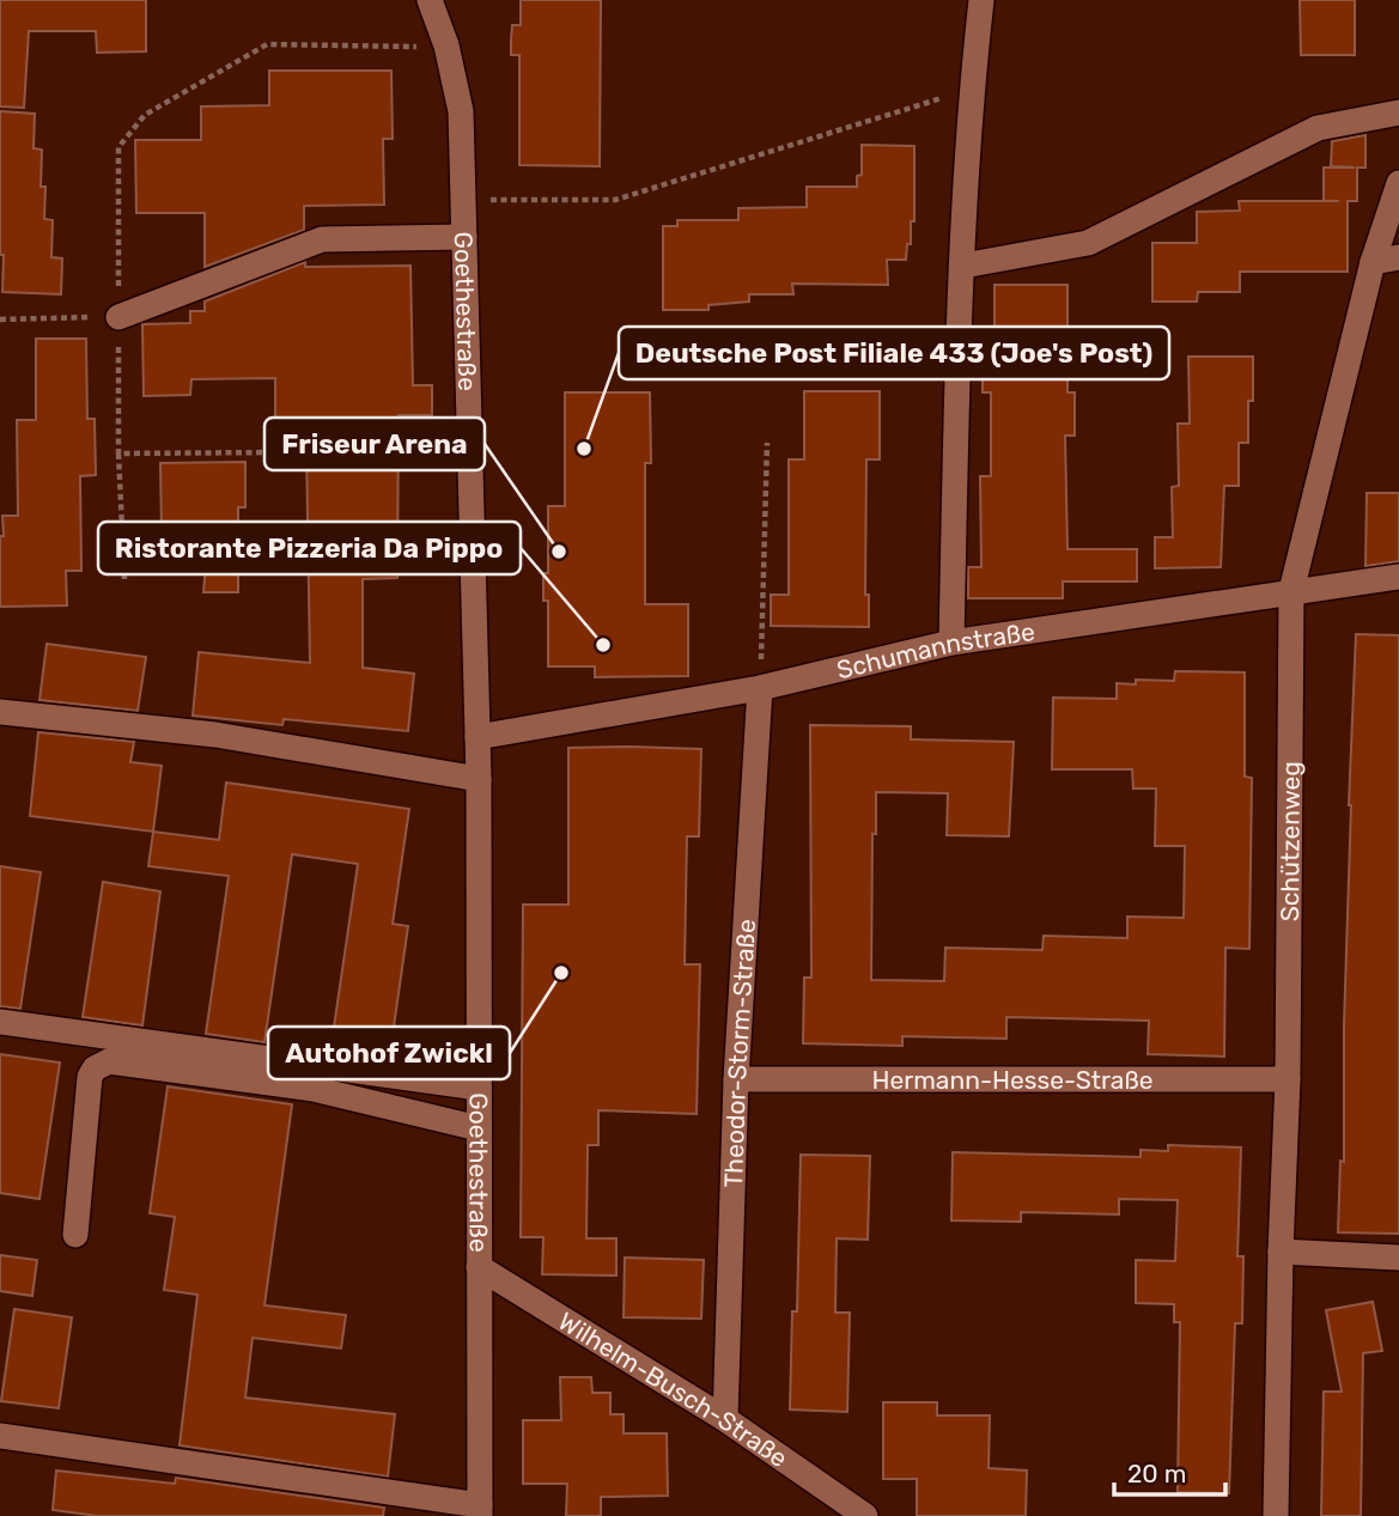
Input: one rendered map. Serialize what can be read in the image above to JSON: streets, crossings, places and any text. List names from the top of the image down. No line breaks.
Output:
{"streets":{"street":["Goethestraße","Schumannstraße","Schützenweg","Theodor-Storm-Straße","Hermann-Hesse-Straße","Wilhelm-Busch-Straße"]},"crossings":[["Goethestraße","Schumannstraße"],["Goethestraße","Wilhelm-Busch-Straße"],["Schumannstraße","Schützenweg"],["Schumannstraße","Theodor-Storm-Straße"],["Schützenweg","Hermann-Hesse-Straße"],["Theodor-Storm-Straße","Hermann-Hesse-Straße"],["Theodor-Storm-Straße","Wilhelm-Busch-Straße"]],"places":["Deutsche Post Filiale 433 (Joe's Post)","Friseur Arena","Ristorante Pizzeria Da Pippo","Autohof Zwickl"],"scale_bar":"20 m"}
